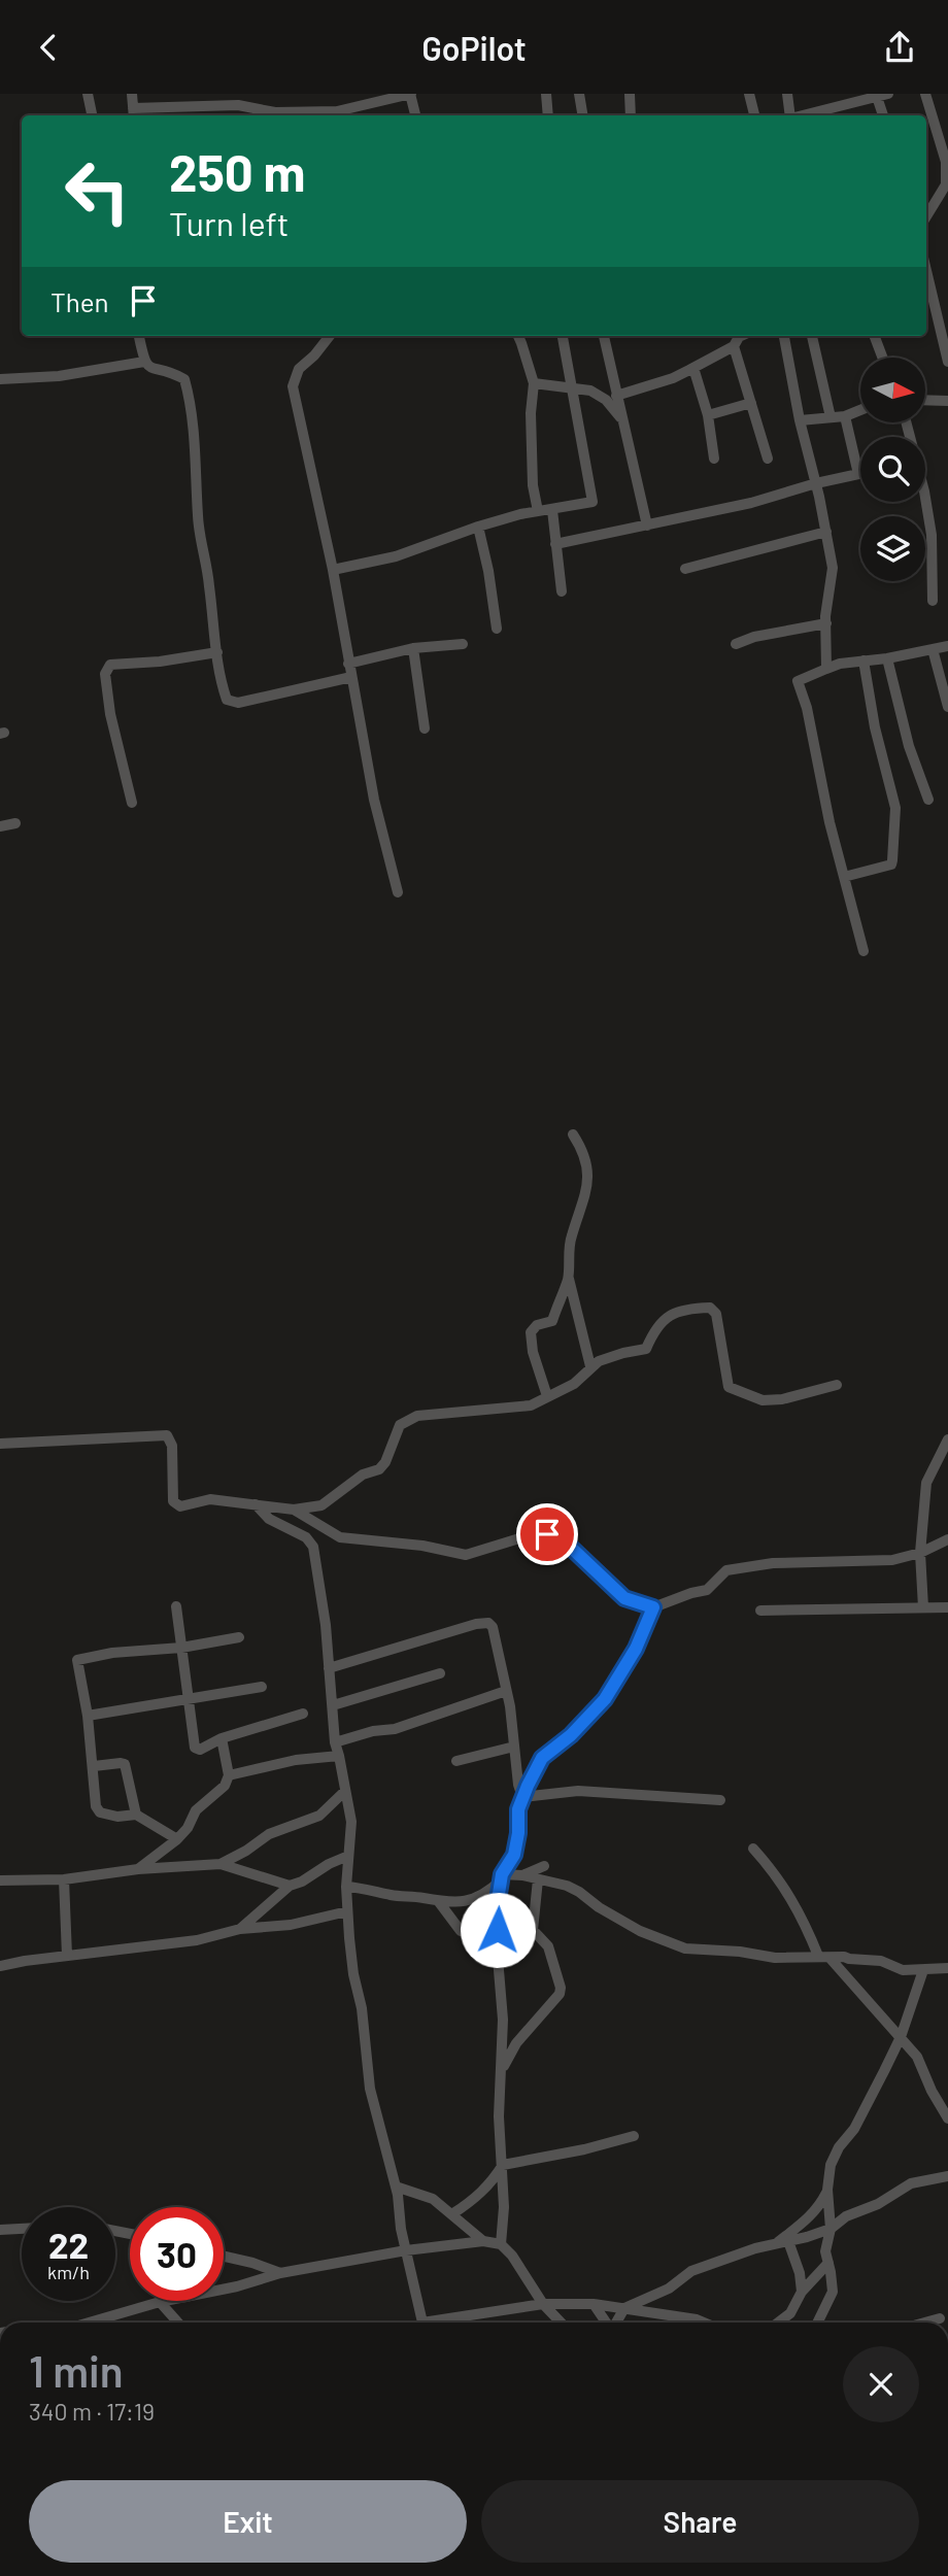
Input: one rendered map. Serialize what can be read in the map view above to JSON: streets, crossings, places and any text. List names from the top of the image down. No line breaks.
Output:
{"north":"right","page":{"header":"GoPilot","turn":["250 m","Turn left"],"then":"Then","speed":"22 km/h","limit":"30","heading":["1 min","340 m · 17:19"],"buttons":["Exit","Share"]}}
